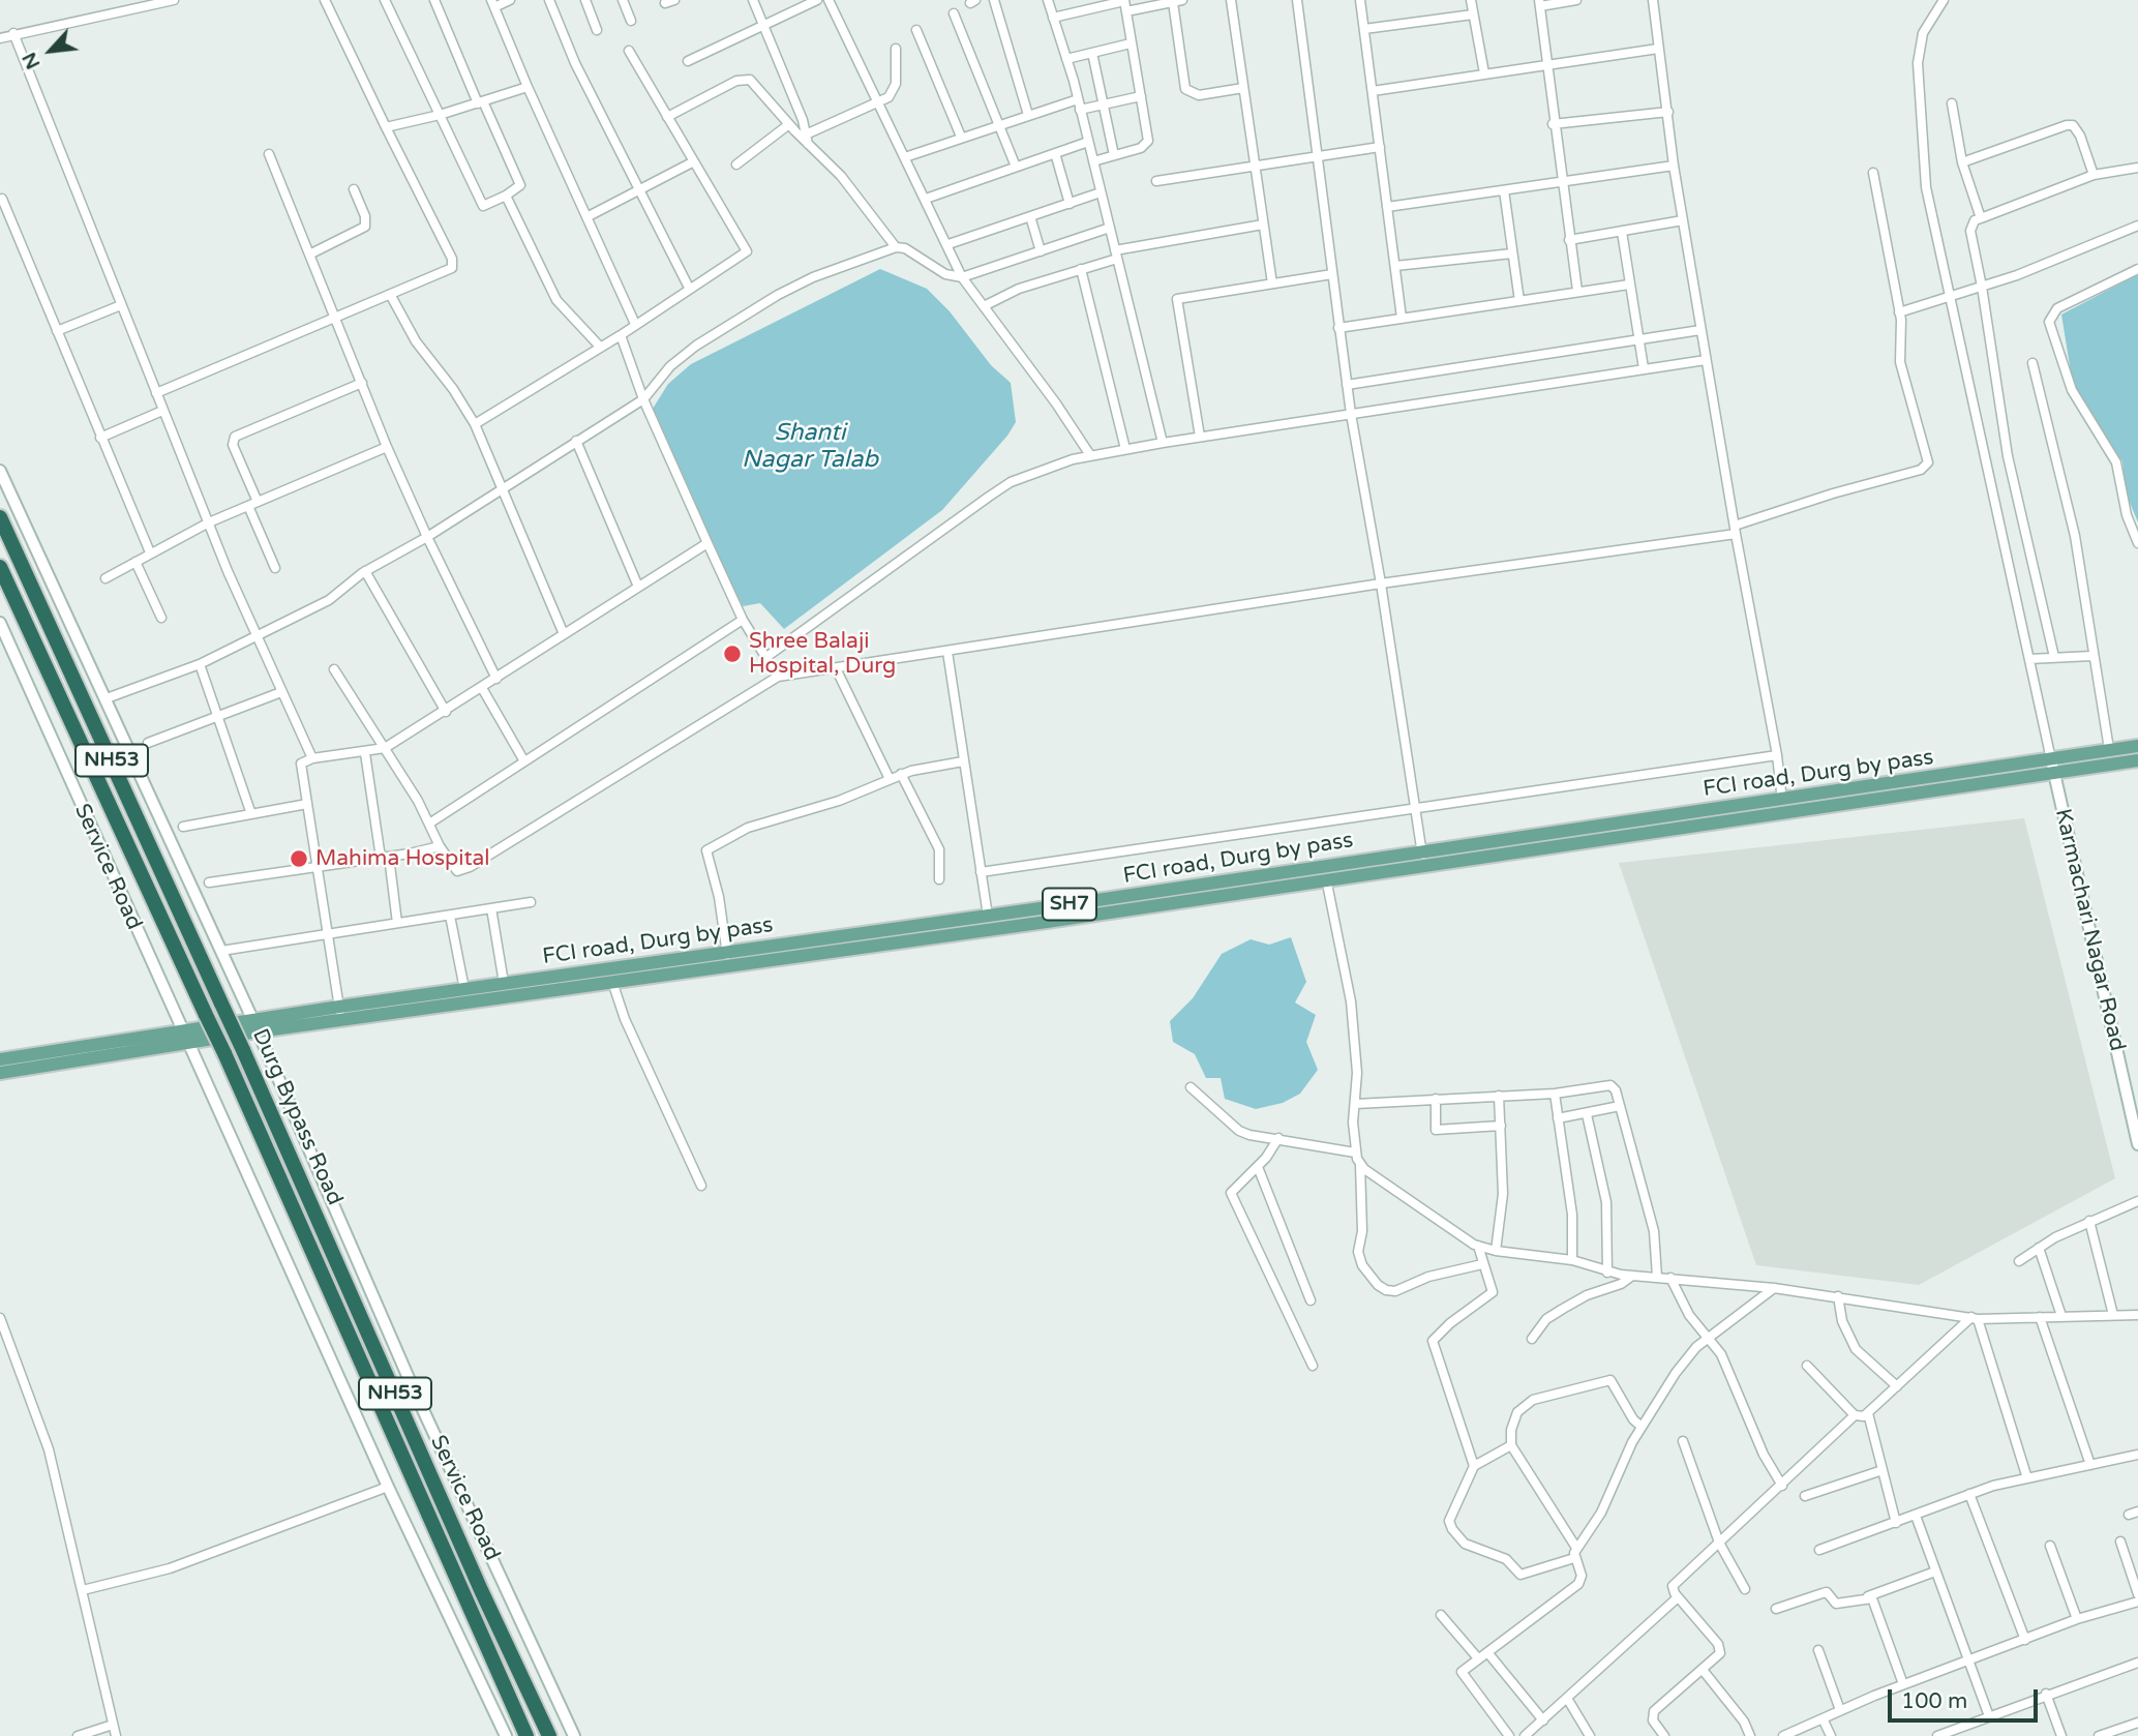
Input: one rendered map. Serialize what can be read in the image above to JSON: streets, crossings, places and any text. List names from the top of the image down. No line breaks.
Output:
{"streets":{"highway":["NH53","Durg Bypass Road"],"main road":["FCI road, Durg by pass","SH7"],"street":["Service Road","Karmachari Nagar Road"]},"crossings":[["FCI road, Durg by pass","Service Road"],["FCI road, Durg by pass","Karmachari Nagar Road"]],"water":["Shanti Nagar Talab"],"places":["Shree Balaji Hospital, Durg","Mahima Hospital"],"scale_bar":"100 m","north":"bottom left"}
